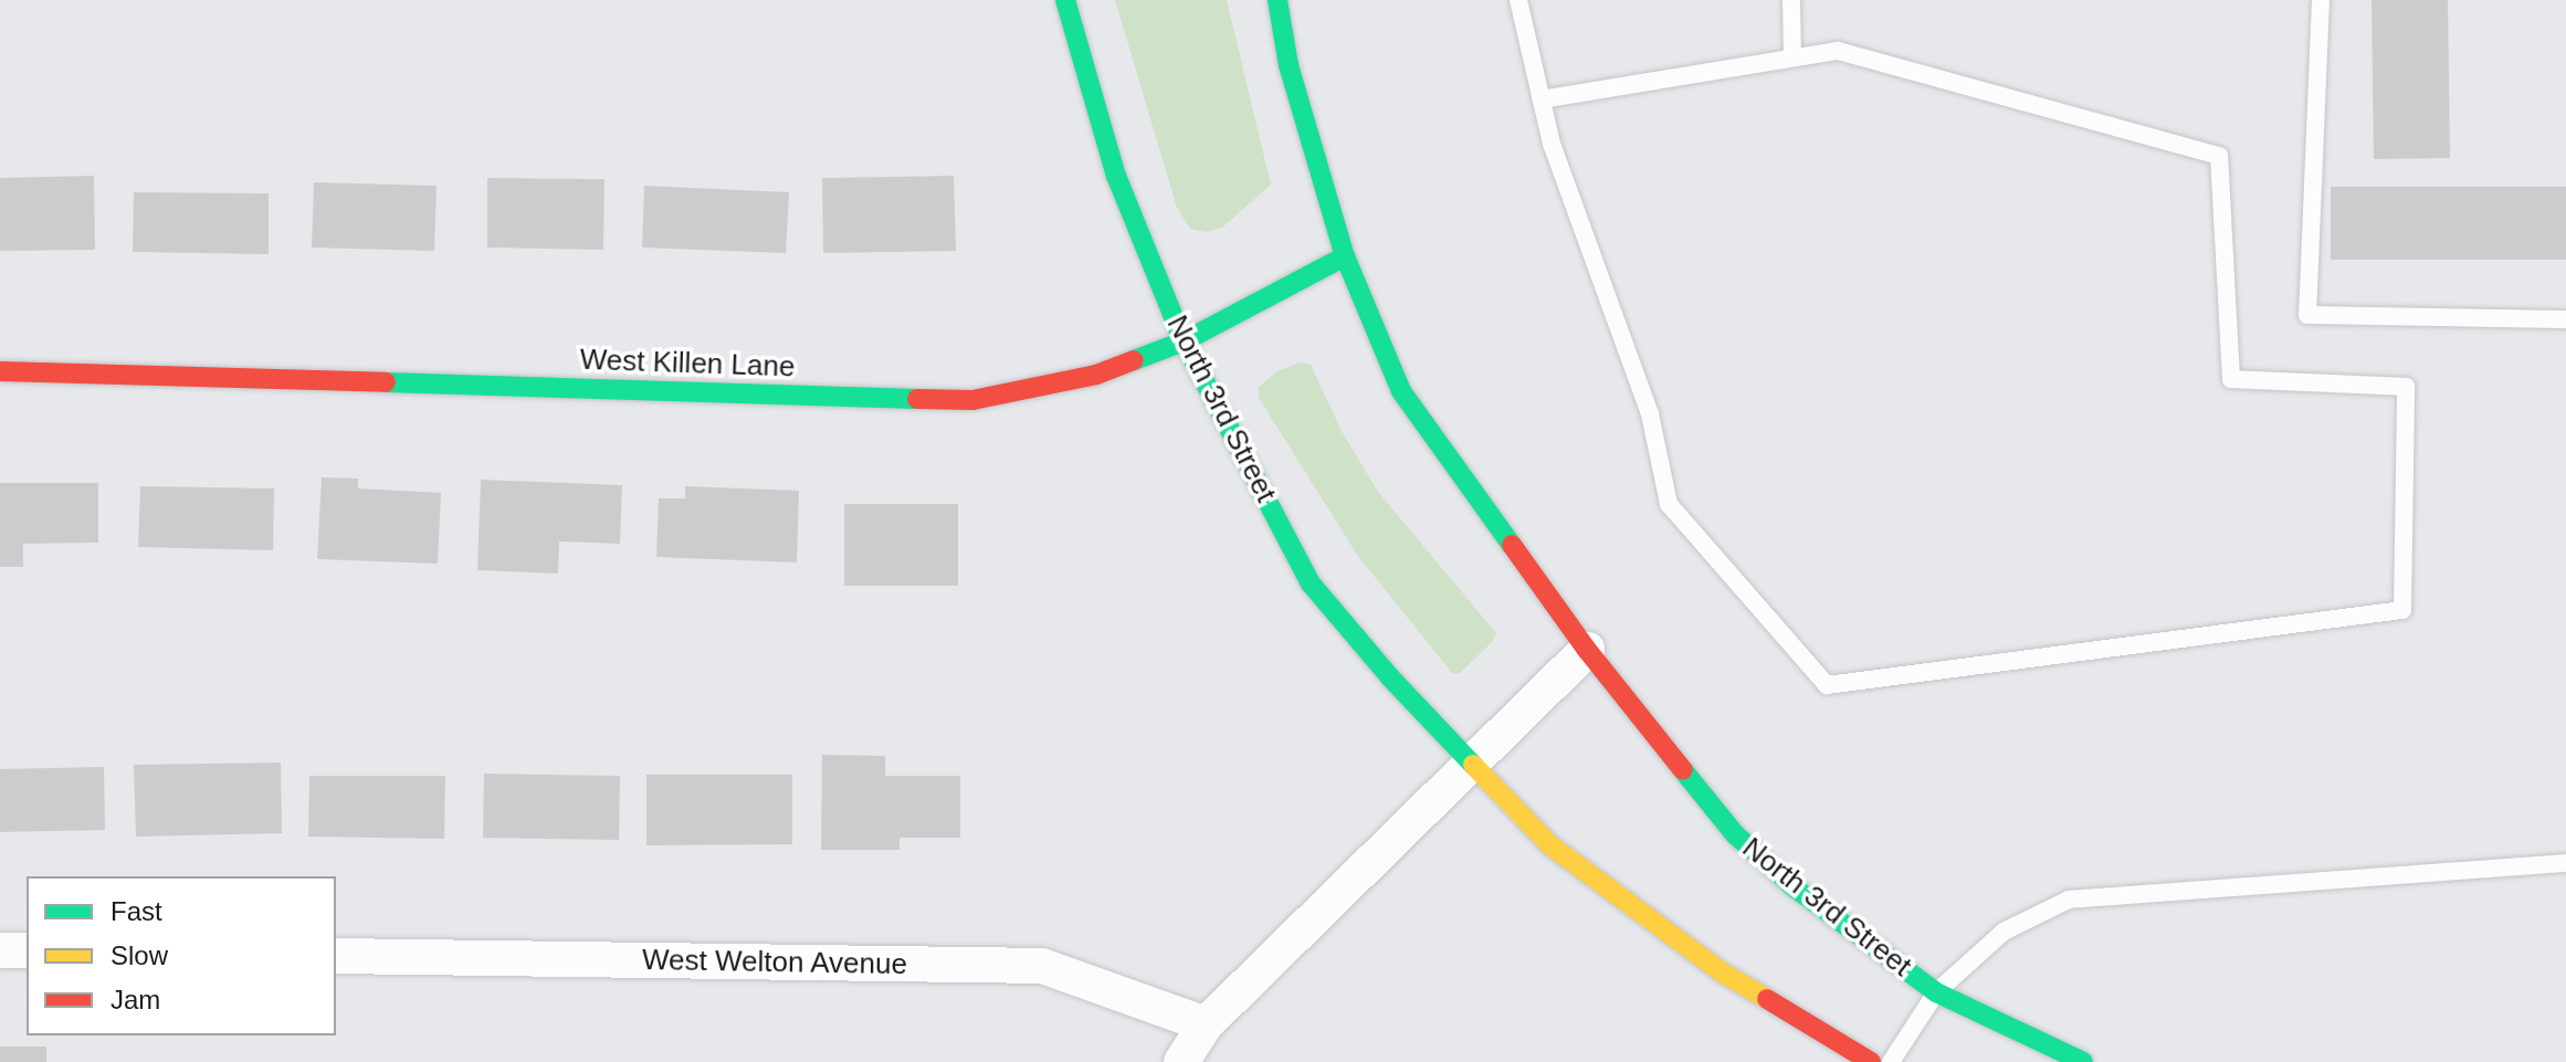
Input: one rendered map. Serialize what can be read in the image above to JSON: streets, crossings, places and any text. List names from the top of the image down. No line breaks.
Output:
{"streets":{"main road":["West Killen Lane","North 3rd Street"],"street":["West Welton Avenue"]},"crossings":[["West Killen Lane","North 3rd Street"]],"legend":["Fast","Slow","Jam"]}
